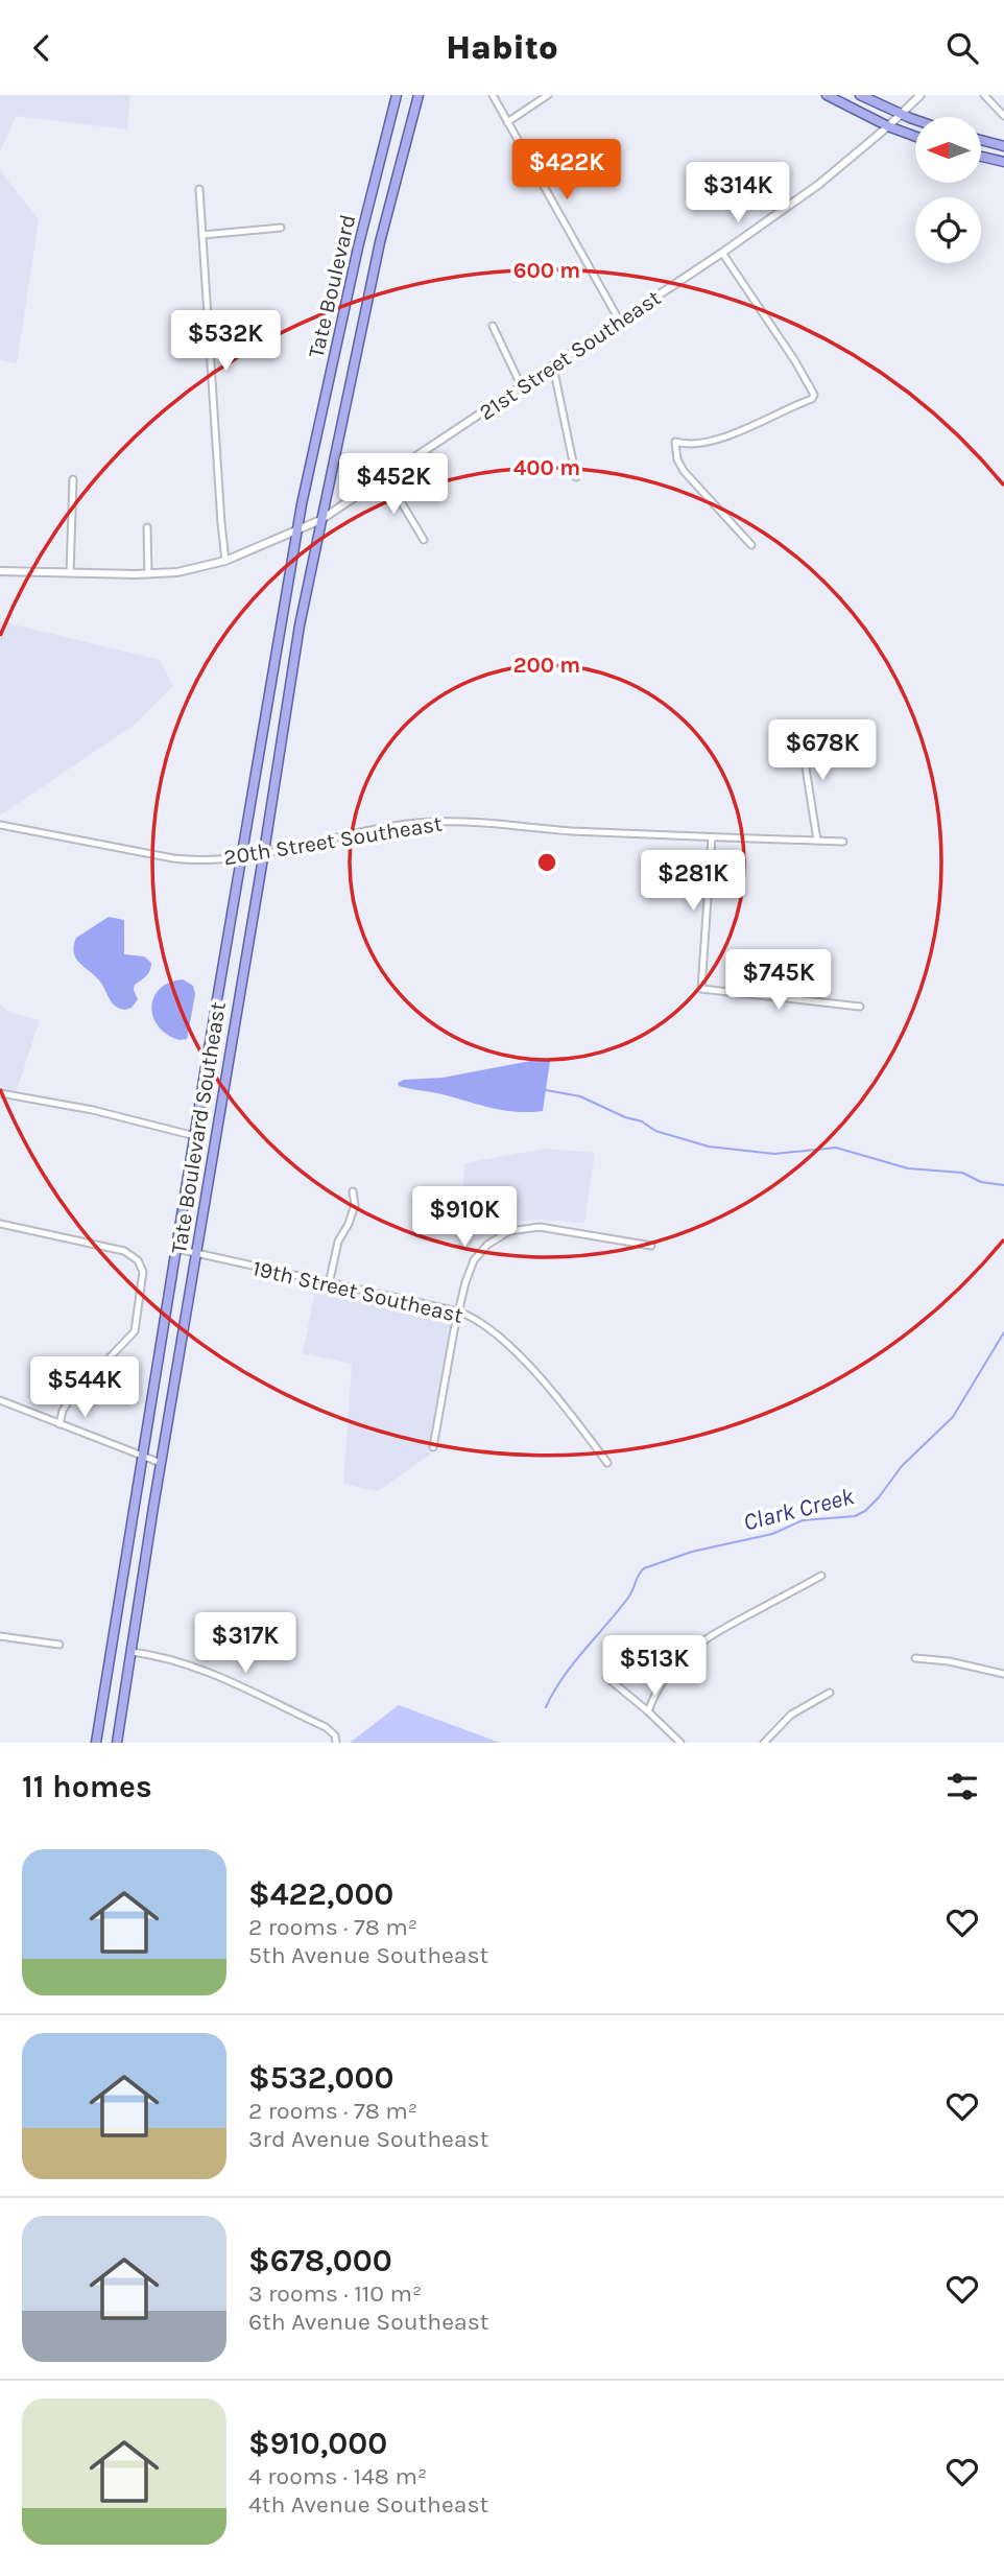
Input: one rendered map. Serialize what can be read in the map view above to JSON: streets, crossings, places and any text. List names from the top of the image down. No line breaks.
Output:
{"streets":{"main road":["Tate Boulevard","Tate Boulevard Southeast"],"street":["21st Street Southeast","20th Street Southeast","19th Street Southeast"]},"crossings":[["Tate Boulevard","21st Street Southeast"],["Tate Boulevard","Tate Boulevard Southeast"],["21st Street Southeast","Tate Boulevard Southeast"],["20th Street Southeast","Tate Boulevard Southeast"],["Tate Boulevard Southeast","19th Street Southeast"]],"water":["Clark Creek"],"north":"left","page":{"header":"Habito","price":["$422K","$314K","$532K","$452K","$678K","$281K","$745K","$910K","$544K","$317K","$513K"],"heading":"11 homes","list":[{"name":"$422,000","note":"2 rooms · 78 m² · 5th Avenue Southeast"},{"name":"$532,000","note":"2 rooms · 78 m² · 3rd Avenue Southeast"},{"name":"$678,000","note":"3 rooms · 110 m² · 6th Avenue Southeast"},{"name":"$910,000","note":"4 rooms · 148 m² · 4th Avenue Southeast"}]},"rings":["600 m","400 m","200 m"]}
